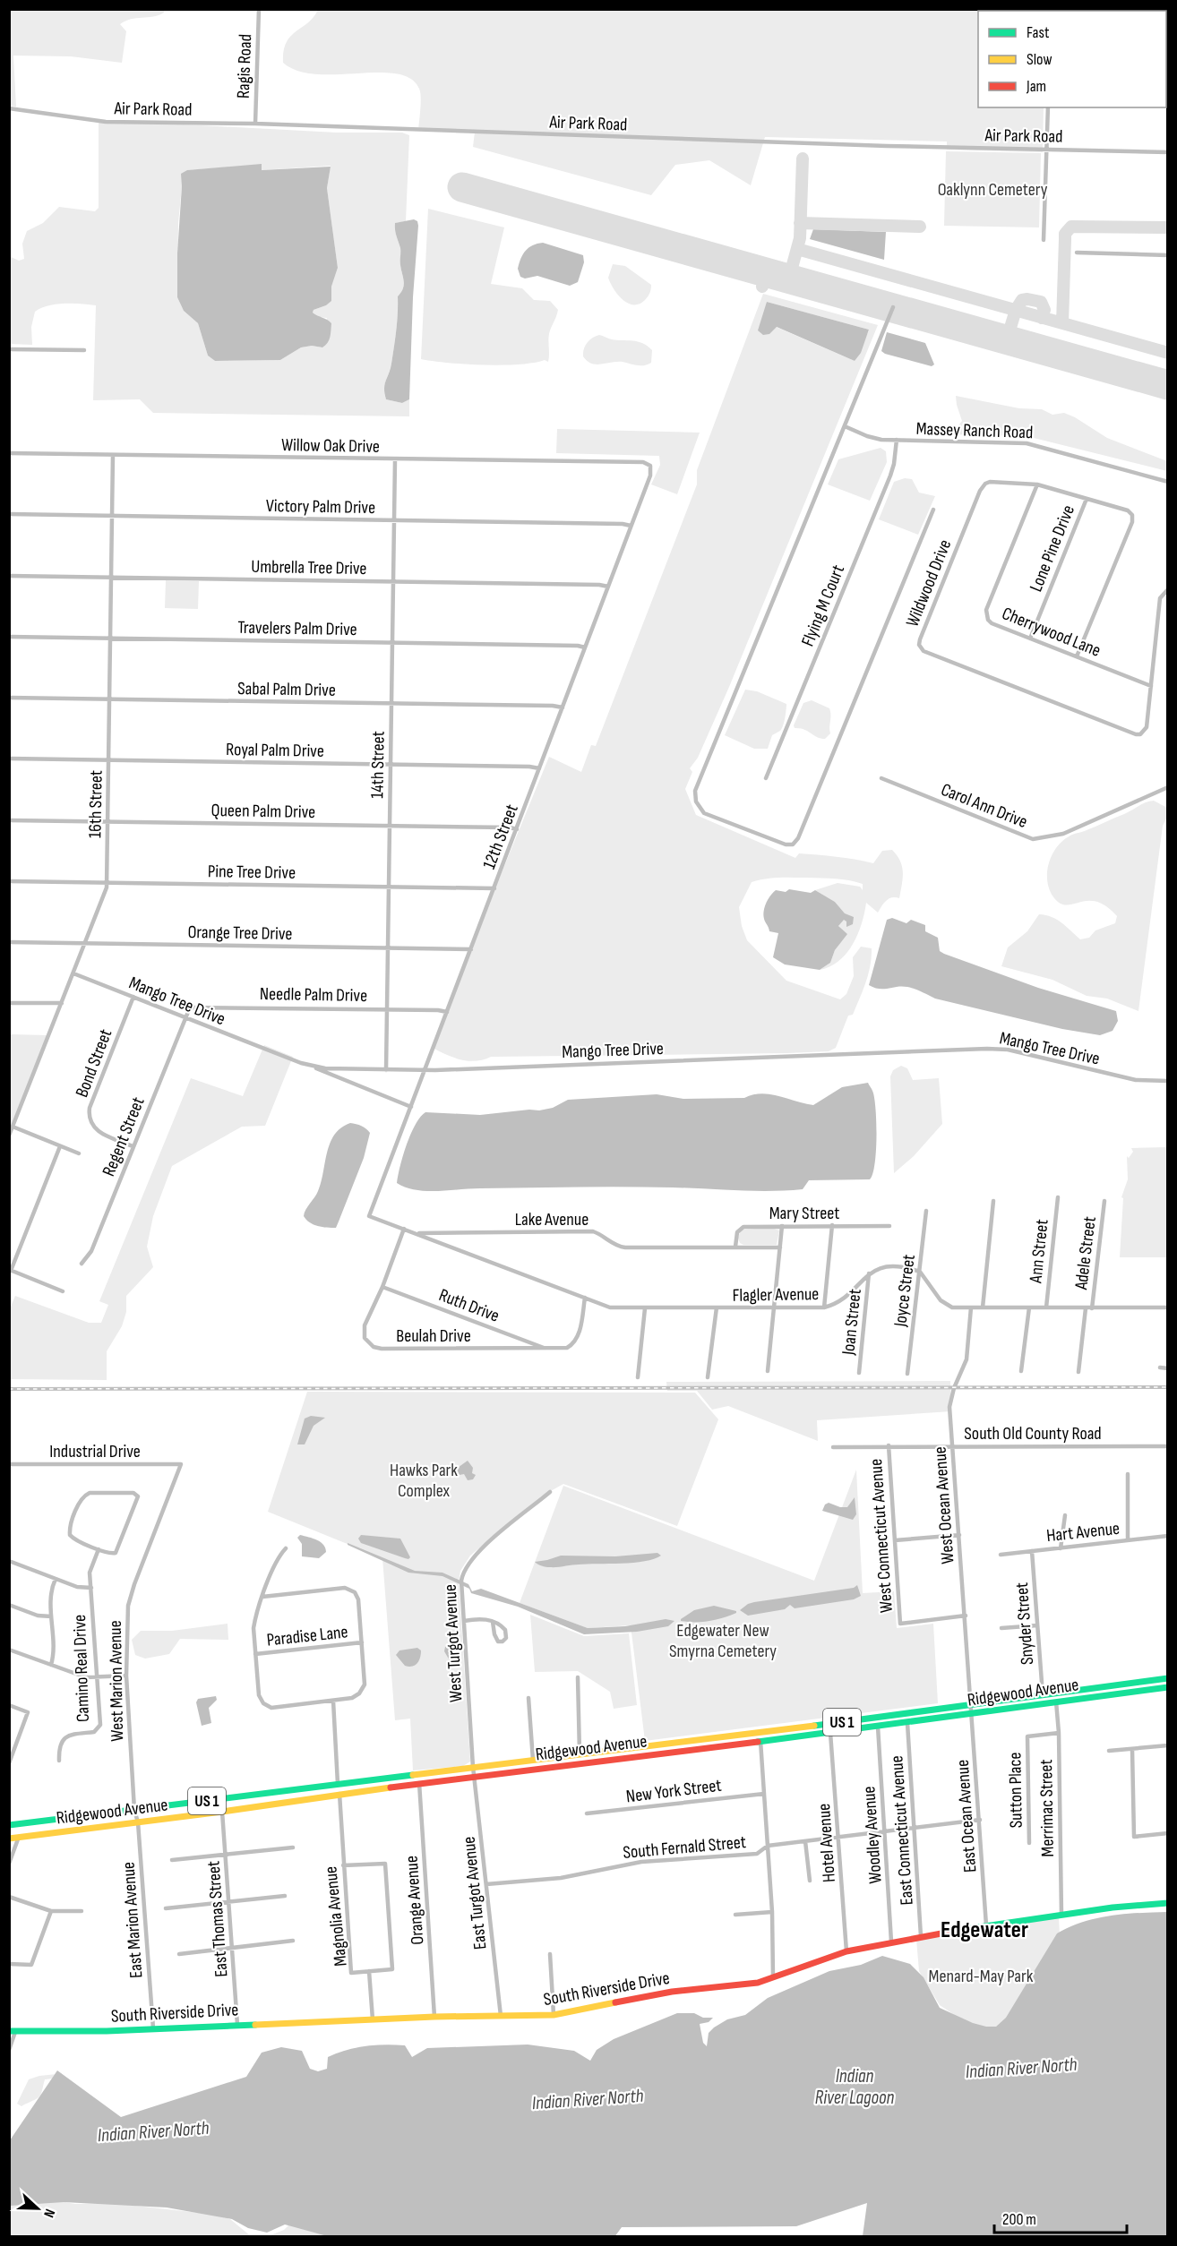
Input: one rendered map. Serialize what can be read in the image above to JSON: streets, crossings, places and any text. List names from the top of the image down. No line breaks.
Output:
{"streets":{"main road":["Ridgewood Avenue","US 1","South Riverside Drive"],"street":["Ragis Road","Air Park Road","Massey Ranch Road","Willow Oak Drive","Victory Palm Drive","Lone Pine Drive","Umbrella Tree Drive","Wildwood Drive","Flying M Court","Travelers Palm Drive","Cherrywood Lane","Sabal Palm Drive","Royal Palm Drive","14th Street","16th Street","Carol Ann Drive","Queen Palm Drive","12th Street","Pine Tree Drive","Orange Tree Drive","Needle Palm Drive","Mango Tree Drive","Bond Street","Regent Street","Mary Street","Lake Avenue","Ann Street","Adele Street","Joyce Street","Flagler Avenue","Ruth Drive","Joan Street","Beulah Drive","South Old County Road","Industrial Drive","West Ocean Avenue","Hart Avenue","West Connecticut Avenue","Snyder Street","Paradise Lane","West Turgot Avenue","Camino Real Drive","West Marion Avenue","New York Street","Sutton Place","Merrimac Street","East Ocean Avenue","East Connecticut Avenue","Woodley Avenue","Hotel Avenue","South Fernald Street","East Turgot Avenue","Orange Avenue","Magnolia Avenue","East Thomas Street","East Marion Avenue"]},"crossings":[["Ragis Road","Air Park Road"],["Massey Ranch Road","Flying M Court"],["Willow Oak Drive","14th Street"],["Willow Oak Drive","16th Street"],["Willow Oak Drive","12th Street"],["Victory Palm Drive","14th Street"],["Victory Palm Drive","16th Street"],["Victory Palm Drive","12th Street"],["Lone Pine Drive","Wildwood Drive"],["Lone Pine Drive","Cherrywood Lane"],["Umbrella Tree Drive","14th Street"],["Umbrella Tree Drive","16th Street"],["Umbrella Tree Drive","12th Street"],["Wildwood Drive","Cherrywood Lane"],["Travelers Palm Drive","14th Street"],["Travelers Palm Drive","16th Street"],["Travelers Palm Drive","12th Street"],["Sabal Palm Drive","14th Street"],["Sabal Palm Drive","16th Street"],["Sabal Palm Drive","12th Street"],["Royal Palm Drive","14th Street"],["Royal Palm Drive","16th Street"],["Royal Palm Drive","12th Street"],["14th Street","Queen Palm Drive"],["14th Street","Pine Tree Drive"],["14th Street","Orange Tree Drive"],["14th Street","Needle Palm Drive"],["14th Street","Mango Tree Drive"],["16th Street","Queen Palm Drive"],["16th Street","Pine Tree Drive"],["16th Street","Orange Tree Drive"],["16th Street","Mango Tree Drive"],["Queen Palm Drive","12th Street"],["12th Street","Pine Tree Drive"],["12th Street","Orange Tree Drive"],["12th Street","Needle Palm Drive"],["12th Street","Mango Tree Drive"],["12th Street","Flagler Avenue"],["Needle Palm Drive","Mango Tree Drive"],["Needle Palm Drive","Regent Street"],["Mango Tree Drive","Bond Street"],["Mango Tree Drive","Regent Street"],["Bond Street","Regent Street"],["Mary Street","Lake Avenue"],["Lake Avenue","Flagler Avenue"],["Joyce Street","Flagler Avenue"],["Flagler Avenue","Joan Street"],["Flagler Avenue","Beulah Drive"],["Ruth Drive","Beulah Drive"],["South Old County Road","West Ocean Avenue"],["South Old County Road","West Connecticut Avenue"],["Industrial Drive","West Marion Avenue"],["West Ocean Avenue","West Connecticut Avenue"],["West Ocean Avenue","Ridgewood Avenue"],["West Ocean Avenue","East Ocean Avenue"],["Hart Avenue","Snyder Street"],["Snyder Street","Ridgewood Avenue"],["West Turgot Avenue","Ridgewood Avenue"],["West Turgot Avenue","East Turgot Avenue"],["West Marion Avenue","Ridgewood Avenue"],["West Marion Avenue","East Marion Avenue"],["Ridgewood Avenue","Merrimac Street"],["Ridgewood Avenue","East Ocean Avenue"],["Ridgewood Avenue","East Connecticut Avenue"],["Ridgewood Avenue","Woodley Avenue"],["Ridgewood Avenue","Hotel Avenue"],["Ridgewood Avenue","East Turgot Avenue"],["Ridgewood Avenue","Orange Avenue"],["Ridgewood Avenue","Magnolia Avenue"],["Ridgewood Avenue","East Thomas Street"],["Ridgewood Avenue","East Marion Avenue"],["Sutton Place","Merrimac Street"],["Merrimac Street","South Riverside Drive"],["East Ocean Avenue","South Fernald Street"],["East Ocean Avenue","South Riverside Drive"],["East Connecticut Avenue","South Fernald Street"],["East Connecticut Avenue","South Riverside Drive"],["Woodley Avenue","South Fernald Street"],["Woodley Avenue","South Riverside Drive"],["Hotel Avenue","South Fernald Street"],["Hotel Avenue","South Riverside Drive"],["South Fernald Street","East Turgot Avenue"],["East Turgot Avenue","South Riverside Drive"],["Orange Avenue","South Riverside Drive"],["Magnolia Avenue","South Riverside Drive"],["East Thomas Street","South Riverside Drive"],["East Marion Avenue","South Riverside Drive"]],"districts":["Edgewater"],"water":["Indian River North","Indian River Lagoon"],"parks":["Oaklynn Cemetery","Hawks Park Complex","Edgewater New Smyrna Cemetery","Menard-May Park"],"legend":["Fast","Slow","Jam"],"scale_bar":"200 m","north":"right"}
